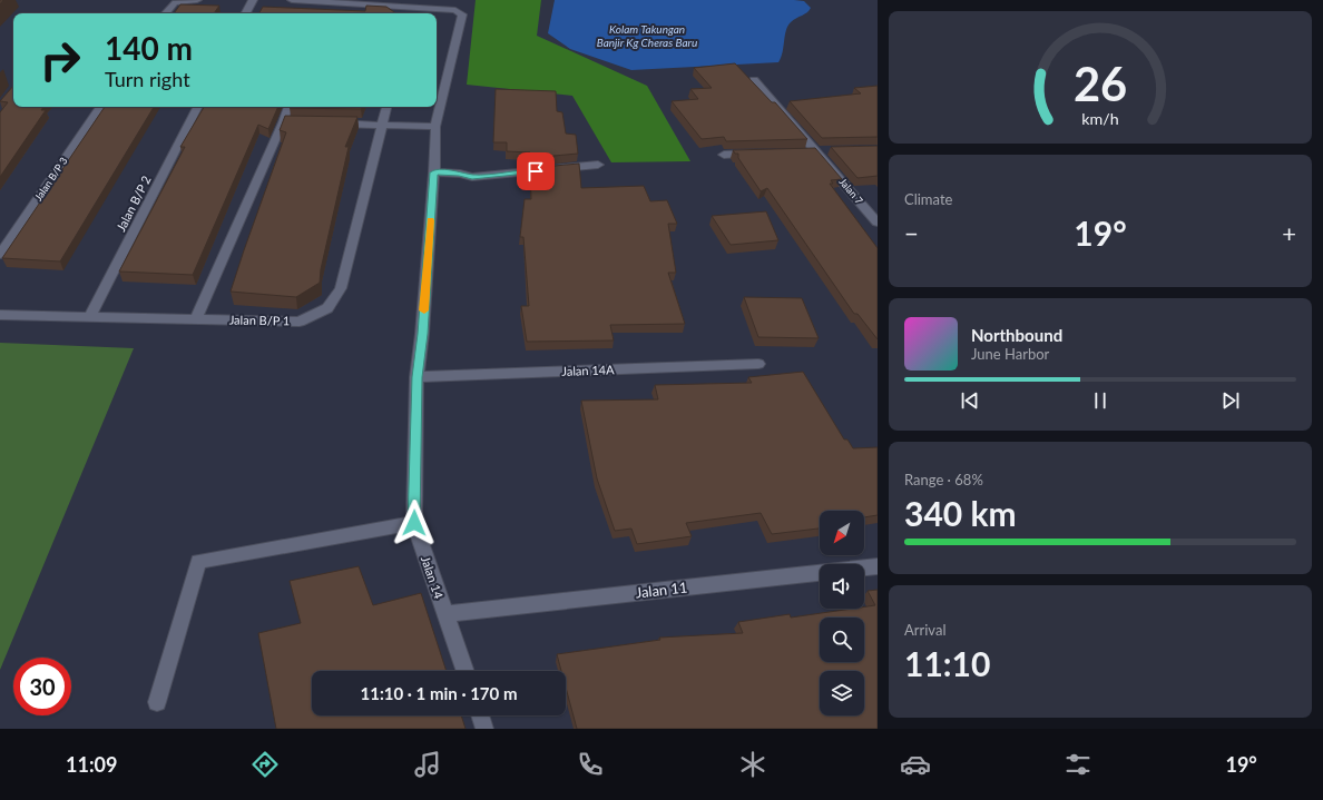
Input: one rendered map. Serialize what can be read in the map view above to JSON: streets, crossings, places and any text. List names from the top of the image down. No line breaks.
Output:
{"streets":{"street":["Jalan B/P 3","Jalan 7","Jalan B/P 2","Jalan B/P 1","Jalan 14A","Jalan 14","Jalan 11"]},"crossings":[["Jalan B/P 2","Jalan B/P 1"],["Jalan 14A","Jalan 14"],["Jalan 14","Jalan 11"]],"water":["Kolam Takungan Banjir Kg Cheras Baru"],"north":"bottom left","page":{"turn":["140 m","Turn right"],"tile":["Climate",["Range · 68%","340 km"],["Arrival","11:10"]],"heat":["−","19°","+"],"song":["Northbound","June Harbor"],"limit":"30","trip":"11:10 · 1 min · 170 m","tabs":["11:09","19°"],"gauge":["26","km/h"]}}
